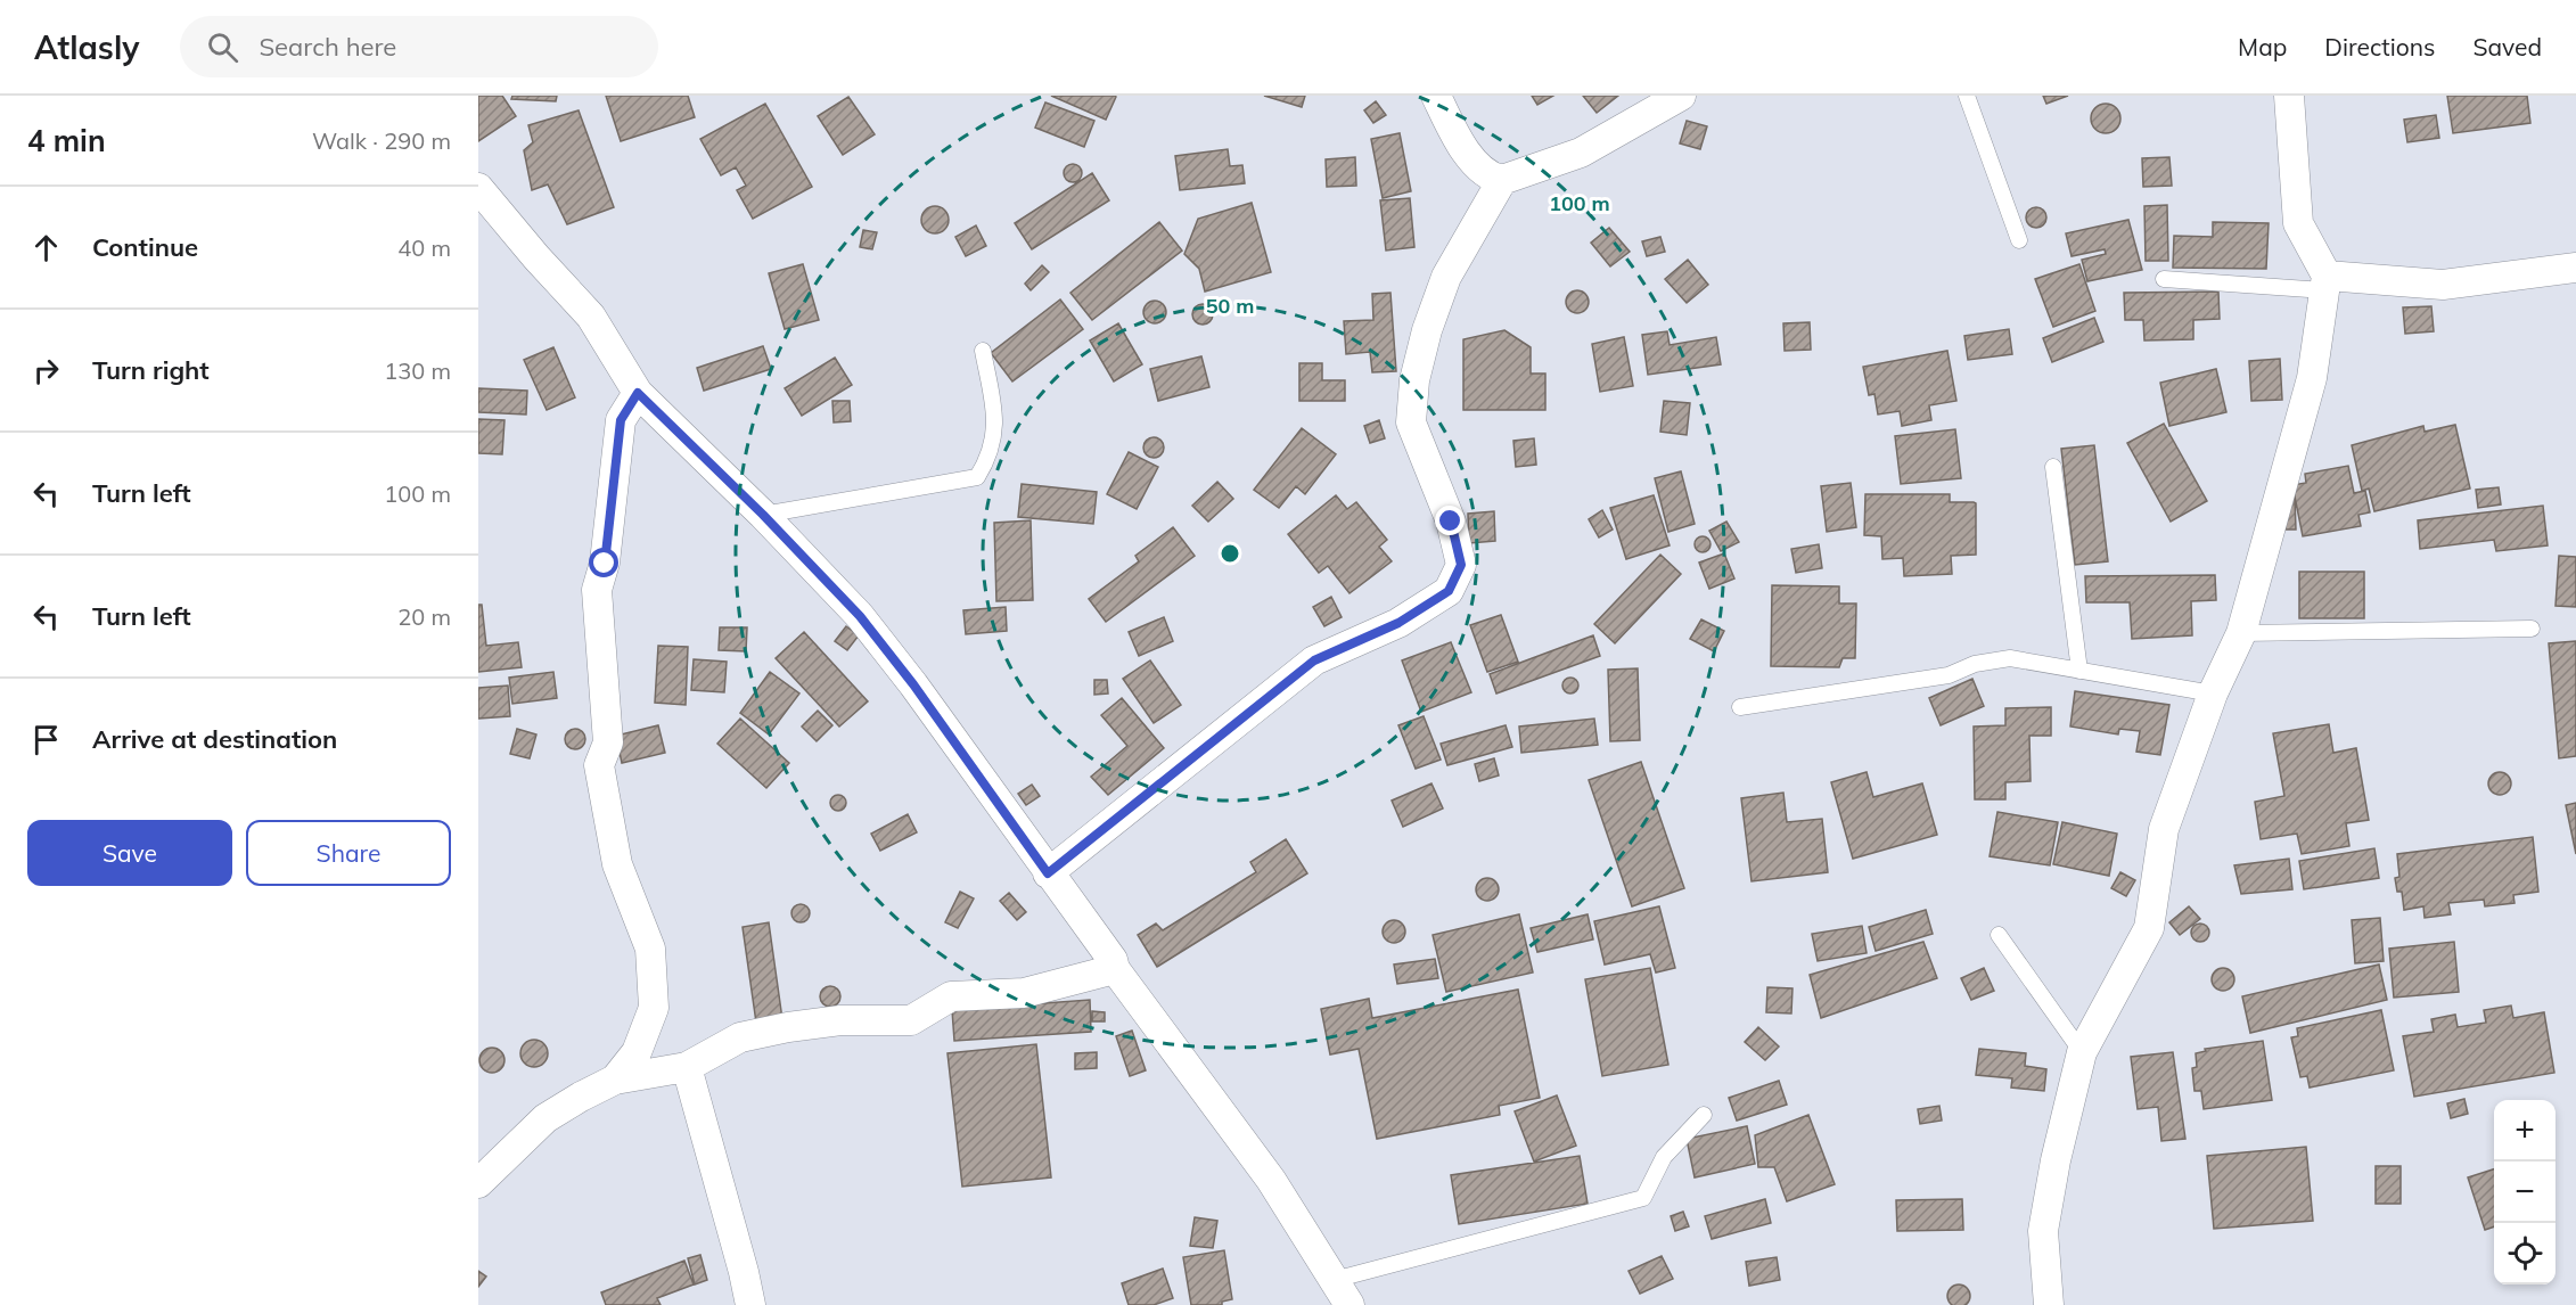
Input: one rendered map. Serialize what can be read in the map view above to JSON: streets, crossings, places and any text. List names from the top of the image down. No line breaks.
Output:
{"page":{"header":"Atlasly","search":"Search here","nav":["Map","Directions","Saved"],"heading":["4 min","Walk · 290 m"],"list":[["Continue","40 m"],["Turn right","130 m"],["Turn left","100 m"],["Turn left","20 m"],"Arrive at destination"],"buttons":["Save","Share"],"map_buttons":["+","−"]},"rings":["100 m","50 m"]}
